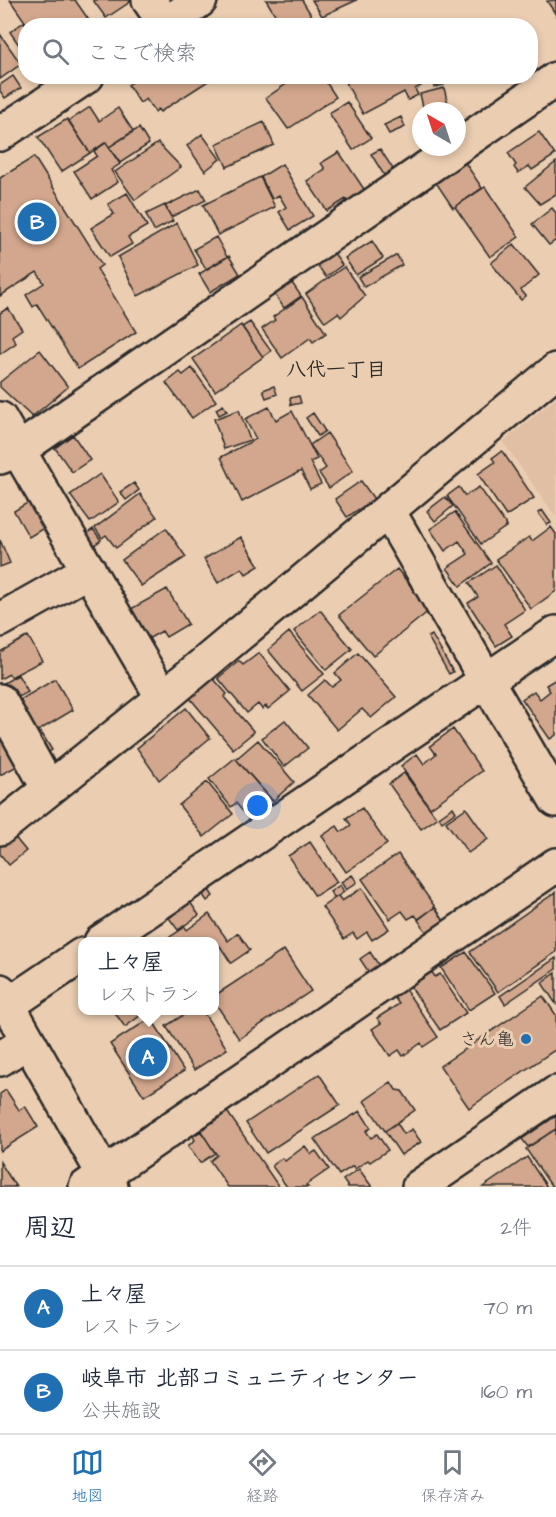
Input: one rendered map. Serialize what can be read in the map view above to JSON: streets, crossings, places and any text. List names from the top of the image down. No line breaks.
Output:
{"districts":["八代一丁目"],"places":["さん亀"],"north":"top left","page":{"search":"ここで検索","pins":["B","A"],"popup":["上々屋","レストラン"],"heading":["周辺","2件"],"list":[{"mark":"A","name":"上々屋","note":"レストラン","value":"70 m"},{"mark":"B","name":"岐阜市 北部コミュニティセンター","note":"公共施設","value":"160 m"}],"nav":["地図","経路","保存済み"]}}
